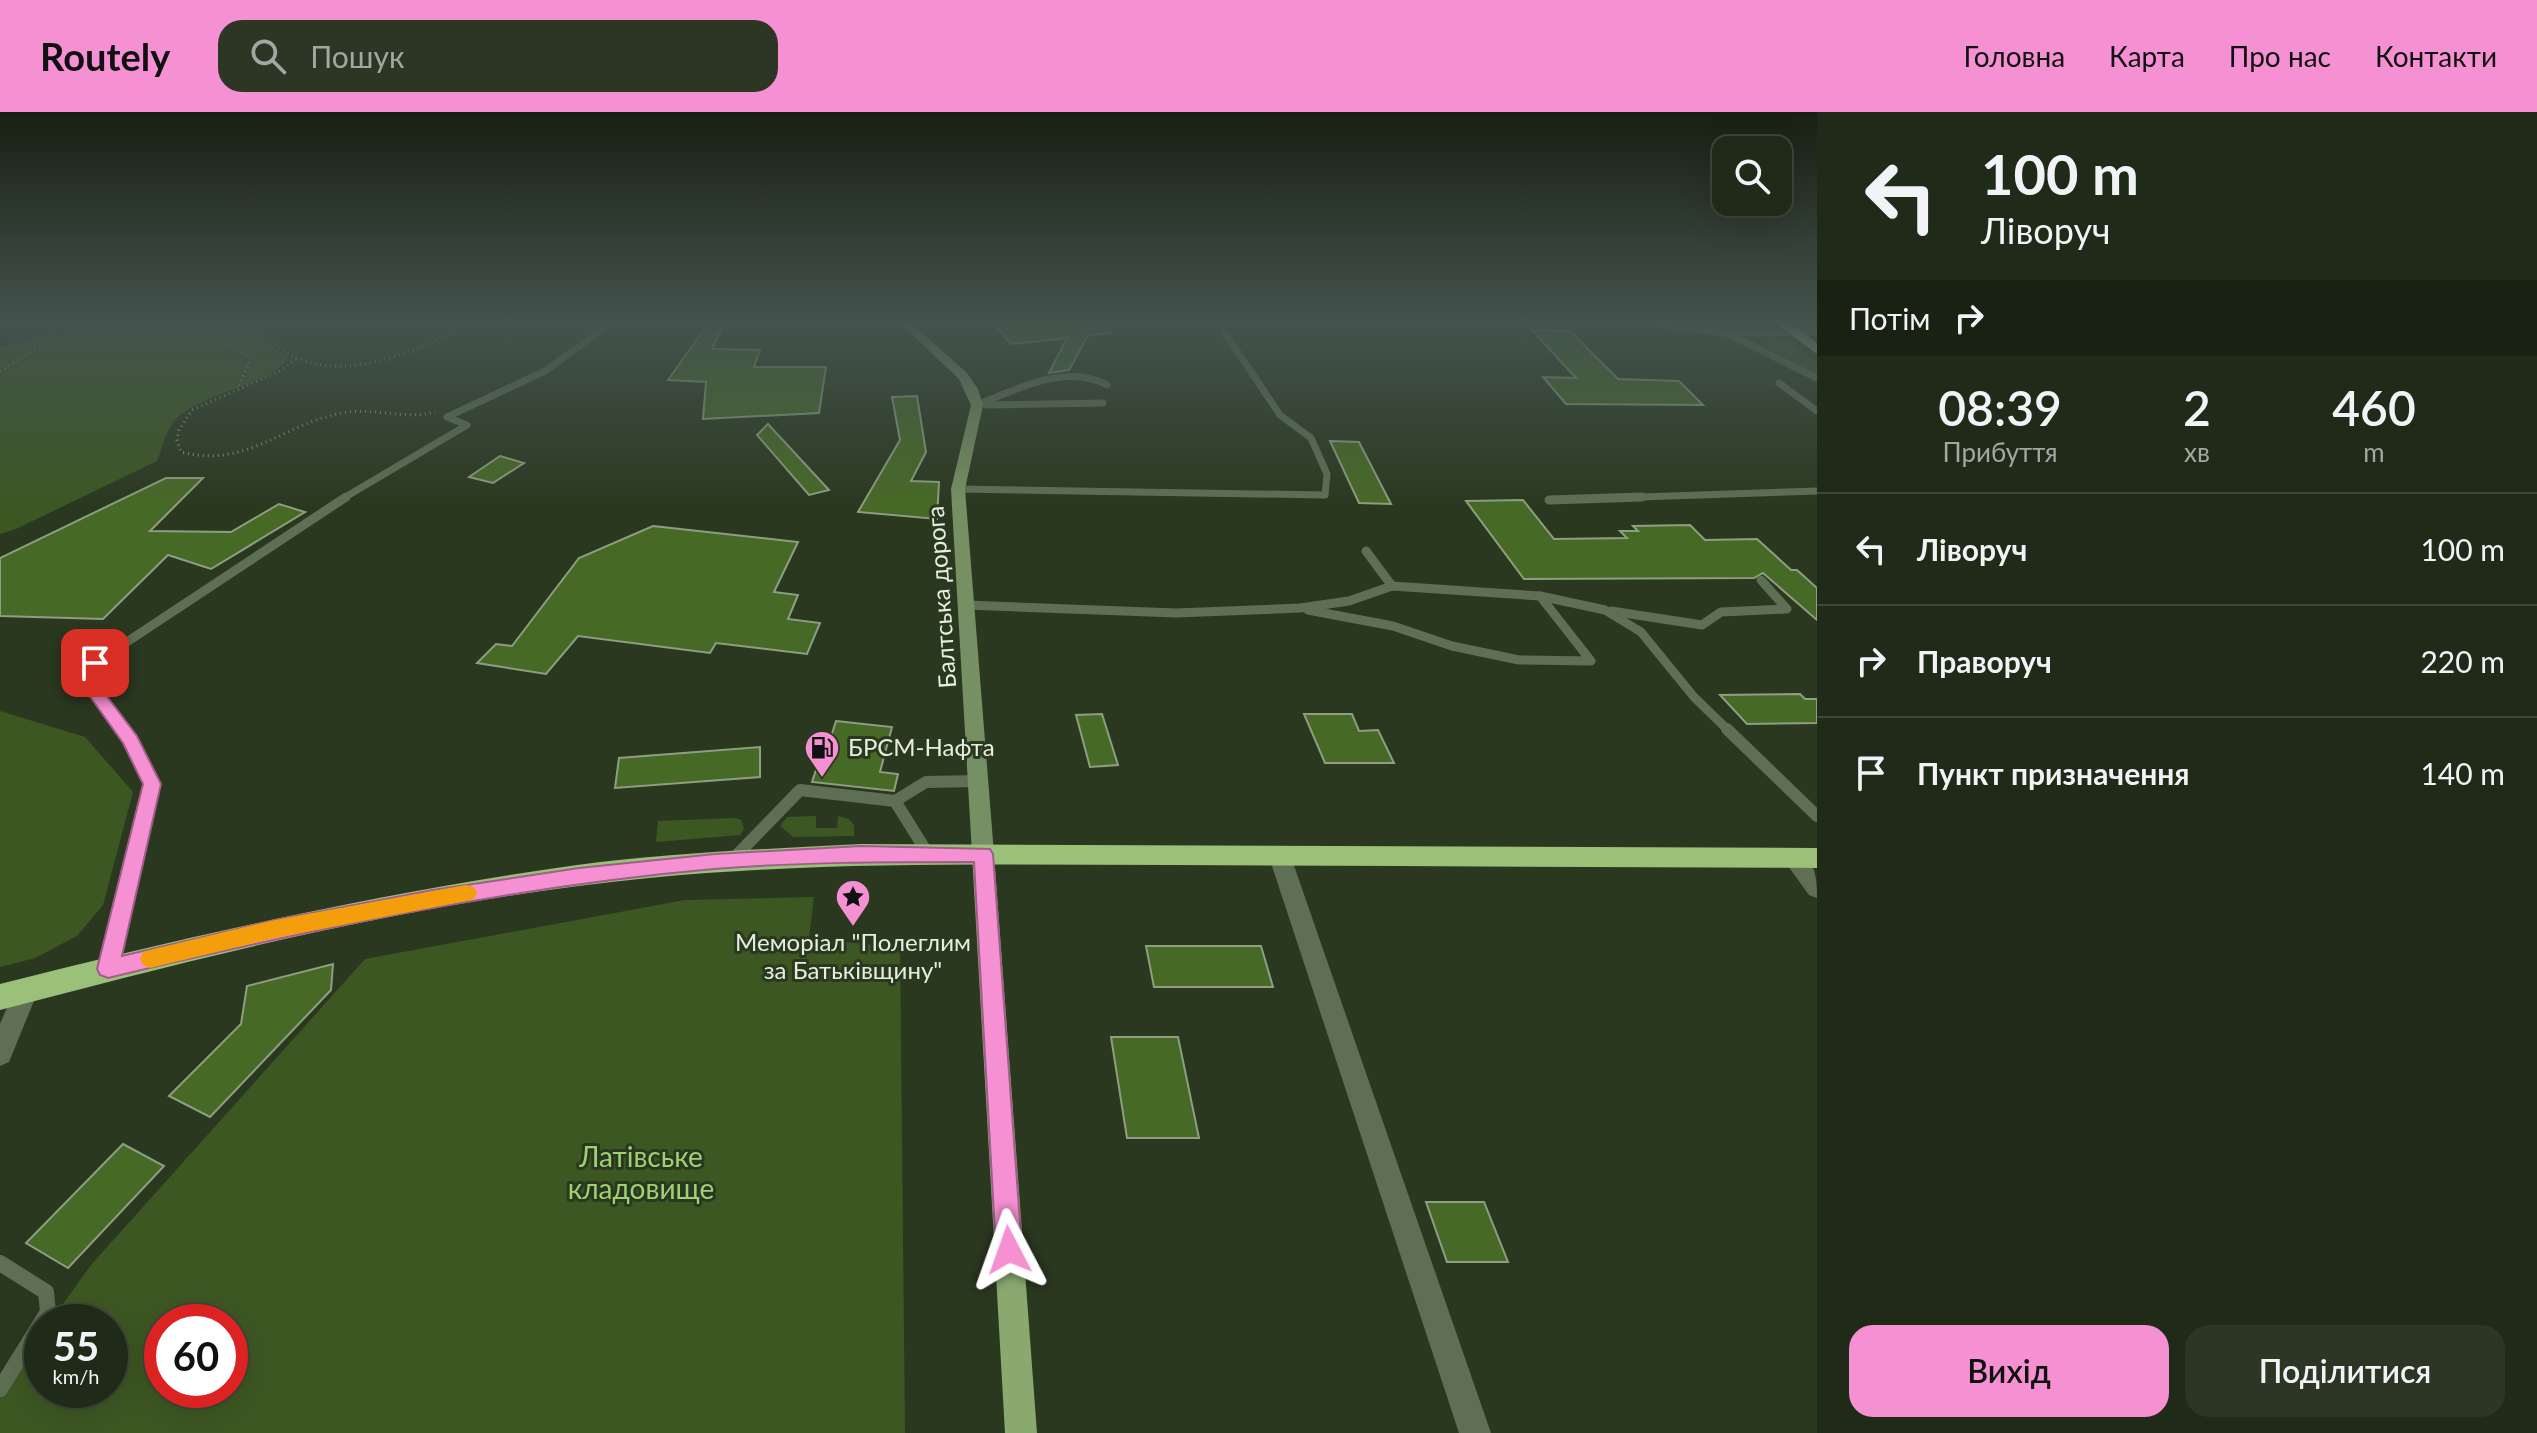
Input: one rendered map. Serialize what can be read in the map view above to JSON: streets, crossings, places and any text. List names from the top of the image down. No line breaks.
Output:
{"streets":{"main road":["Балтська дорога"]},"parks":["Латівське кладовище"],"places":{"fuel station":["БРСМ-Нафта"],"place":["Меморіал \"Полеглим за Батьківщину\""]},"page":{"header":"Routely","search":"Пошук","nav":["Головна","Карта","Про нас","Контакти"],"turn":["100 m","Ліворуч"],"then":"Потім","eta":["08:39","Прибуття","2","хв","460","m"],"list":[{"name":"Ліворуч","value":"100 m"},{"name":"Праворуч","value":"220 m"},{"name":"Пункт призначення","value":"140 m"}],"speed":"55 km/h","limit":"60","buttons":["Вихід","Поділитися"]}}
